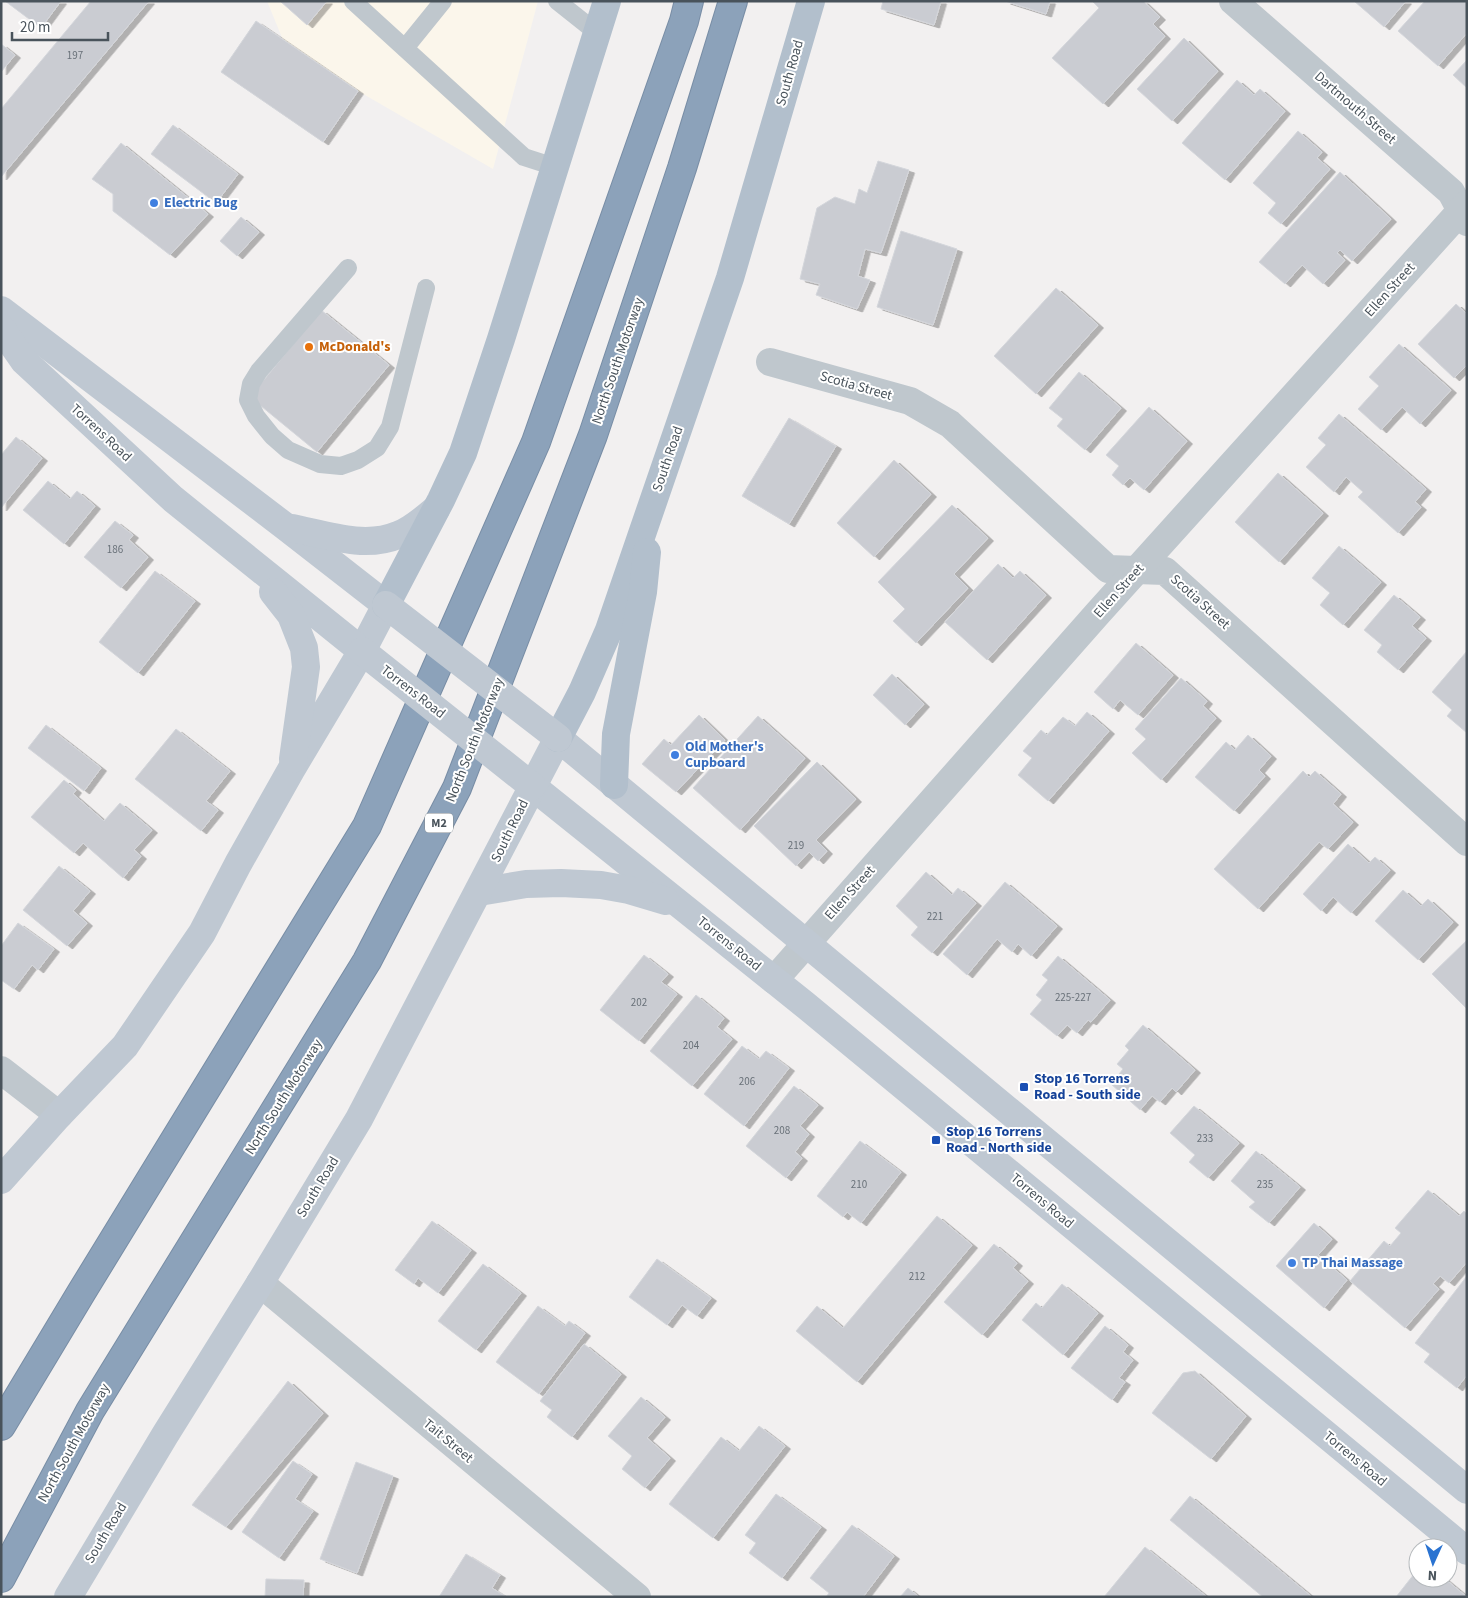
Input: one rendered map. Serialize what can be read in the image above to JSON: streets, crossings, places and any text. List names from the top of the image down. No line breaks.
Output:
{"streets":{"highway":["North South Motorway","M2"],"main road":["South Road","Torrens Road"],"street":["Dartmouth Street","Ellen Street","Scotia Street","Tait Street"]},"crossings":[["South Road","Torrens Road"],["South Road","Tait Street"],["Dartmouth Street","Ellen Street"],["Ellen Street","Scotia Street"],["Ellen Street","Torrens Road"]],"places":{"other":["Electric Bug","McDonald's","Old Mother's Cupboard","TP Thai Massage"],"transit":["Stop 16 Torrens Road - South side","Stop 16 Torrens Road - North side"]},"house_numbers":["197","186","219","221","225-227","202","204","206","208","233","210","235","212"],"scale_bar":"20 m","north":"bottom"}
